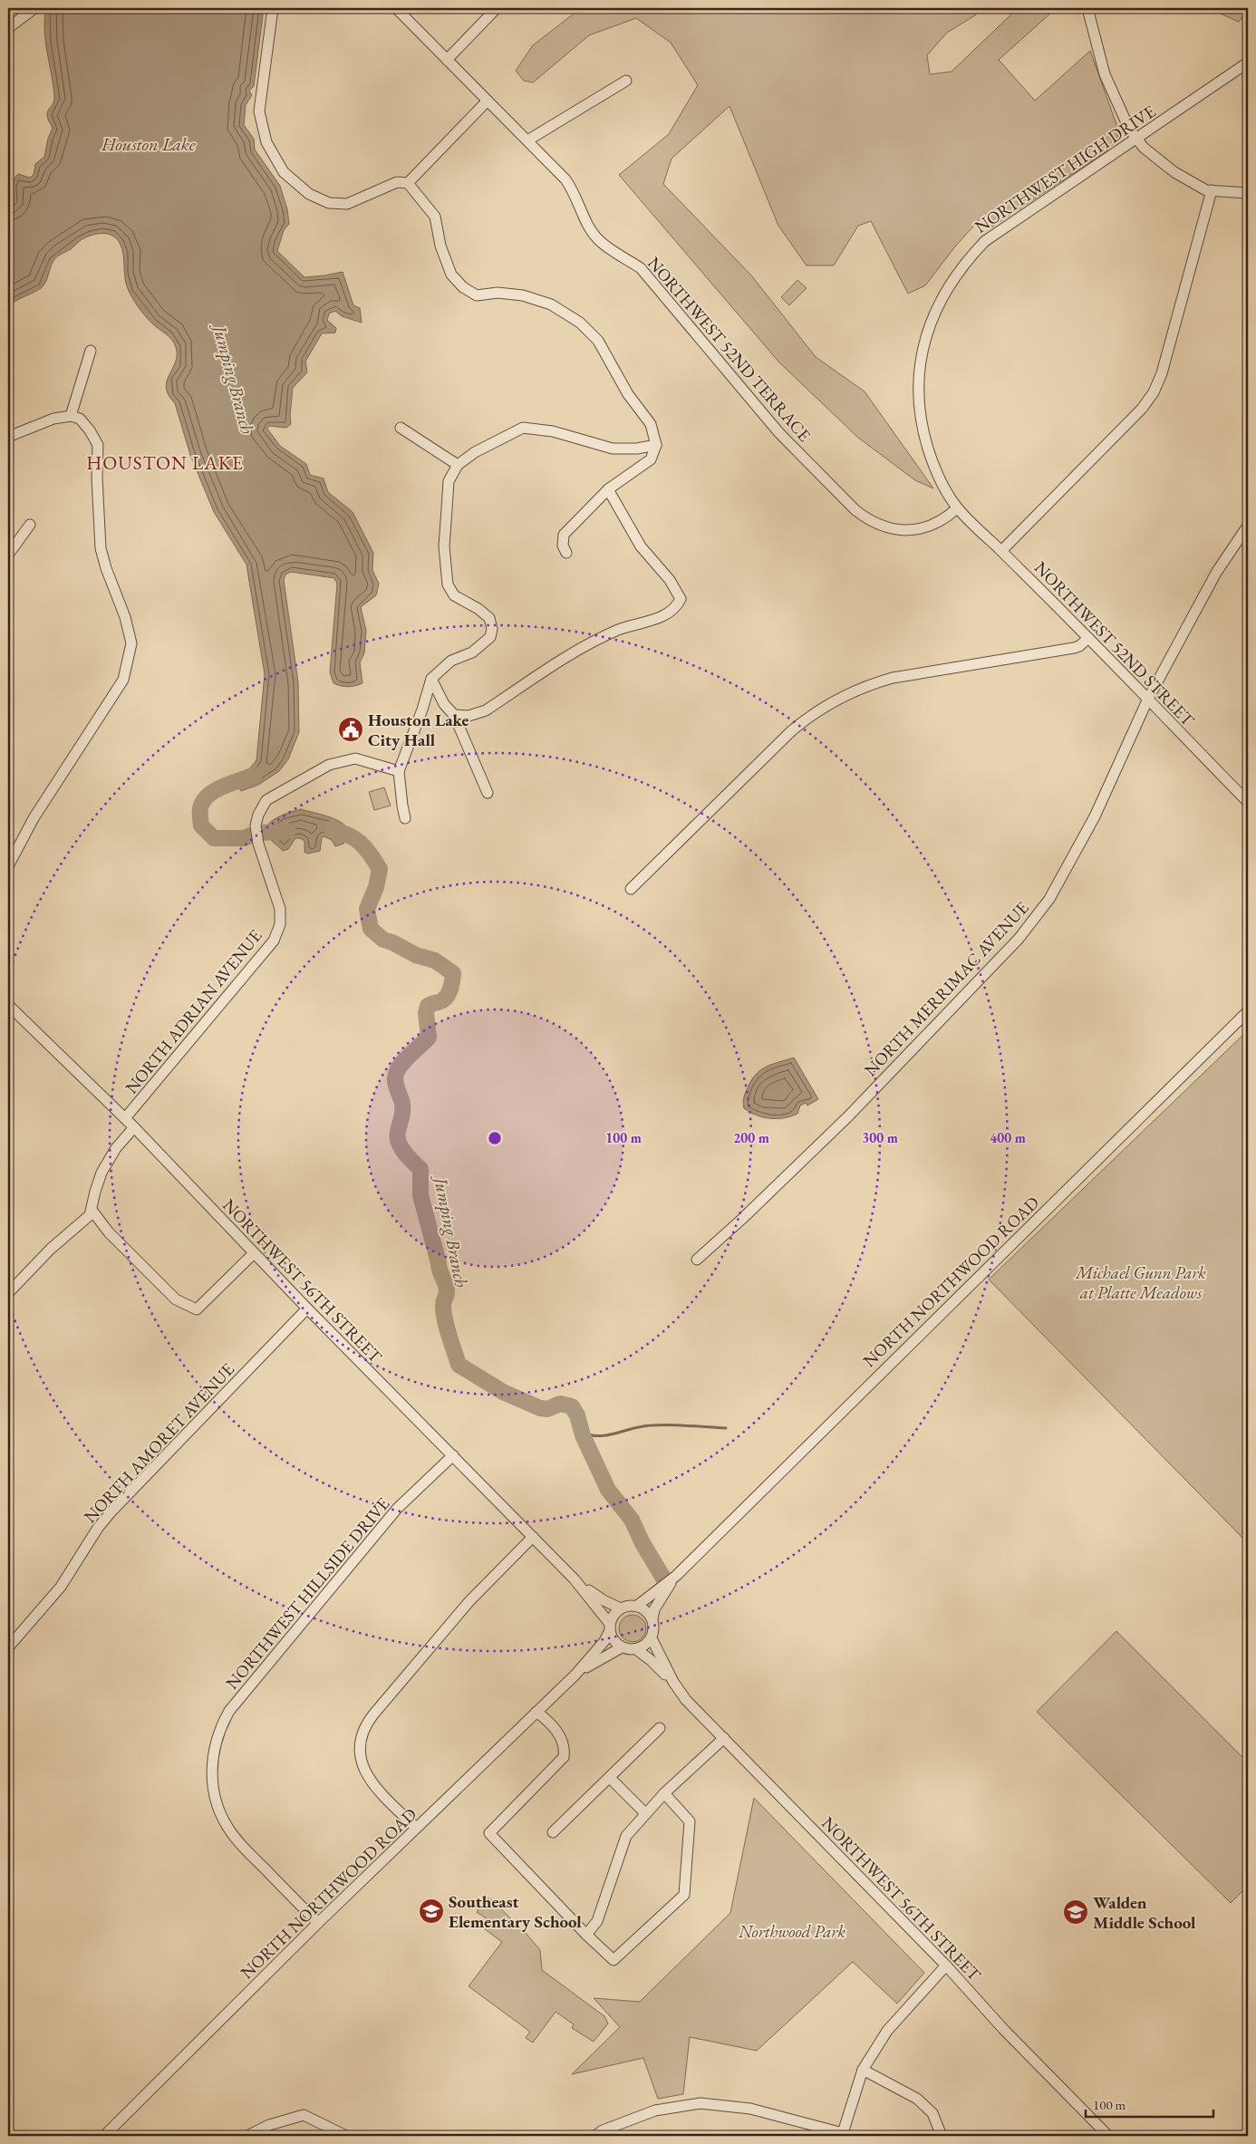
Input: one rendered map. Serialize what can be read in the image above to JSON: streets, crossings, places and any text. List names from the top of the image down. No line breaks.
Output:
{"streets":{"street":["NORTHWEST HIGH DRIVE","NORTHWEST 52ND TERRACE","NORTHWEST 52ND STREET","NORTH MERRIMAC AVENUE","NORTH ADRIAN AVENUE","NORTHWEST 56TH STREET","NORTH NORTHWOOD ROAD","NORTH AMORET AVENUE","NORTHWEST HILLSIDE DRIVE"]},"crossings":[["NORTHWEST HIGH DRIVE","NORTHWEST 52ND TERRACE"],["NORTHWEST HIGH DRIVE","NORTHWEST 52ND STREET"],["NORTHWEST 52ND TERRACE","NORTHWEST 52ND STREET"],["NORTHWEST 52ND STREET","NORTH MERRIMAC AVENUE"],["NORTH ADRIAN AVENUE","NORTHWEST 56TH STREET"],["NORTHWEST 56TH STREET","NORTH NORTHWOOD ROAD"],["NORTHWEST 56TH STREET","NORTH AMORET AVENUE"],["NORTHWEST 56TH STREET","NORTHWEST HILLSIDE DRIVE"],["NORTH NORTHWOOD ROAD","NORTHWEST HILLSIDE DRIVE"]],"districts":["HOUSTON LAKE"],"water":["Houston Lake","Jumping Branch"],"parks":["Michael Gunn Park at Platte Meadows","Northwood Park"],"places":{"public building":["Houston Lake City Hall"],"school or university":["Southeast Elementary School","Walden Middle School"]},"scale_bar":"100 m","rings":["100 m","200 m","300 m","400 m"]}
